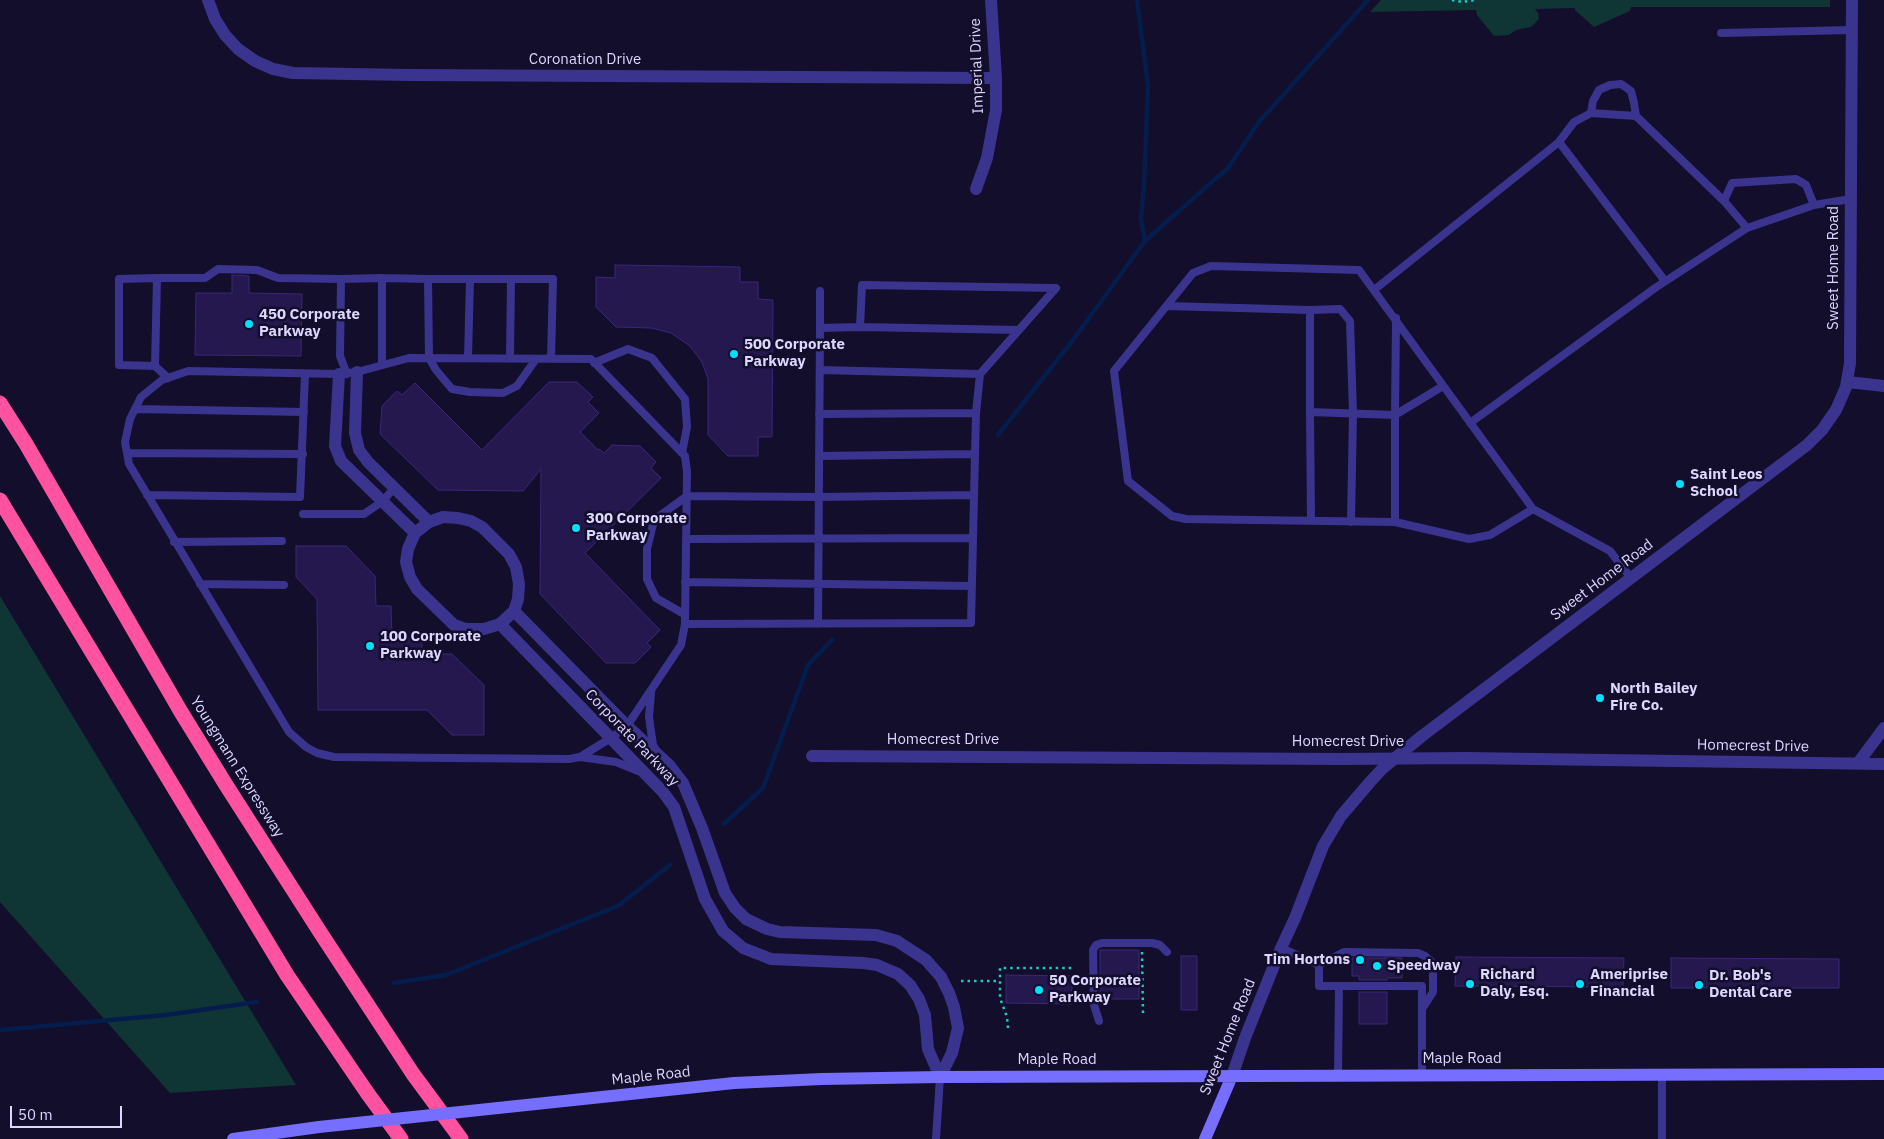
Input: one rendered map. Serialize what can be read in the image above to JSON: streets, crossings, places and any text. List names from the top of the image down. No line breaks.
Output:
{"streets":{"highway":["Youngmann Expressway"],"main road":["Sweet Home Road","Maple Road"],"street":["Coronation Drive","Imperial Drive","Corporate Parkway","Homecrest Drive"]},"crossings":[["Coronation Drive","Imperial Drive"],["Sweet Home Road","Homecrest Drive"],["Sweet Home Road","Maple Road"],["Corporate Parkway","Maple Road"]],"places":["450 Corporate Parkway","500 Corporate Parkway","Saint Leos School","300 Corporate Parkway","100 Corporate Parkway","North Bailey Fire Co.","Tim Hortons","Speedway","Richard Daly, Esq.","Ameriprise Financial","Dr. Bob's Dental Care","50 Corporate Parkway"],"scale_bar":"50 m"}
